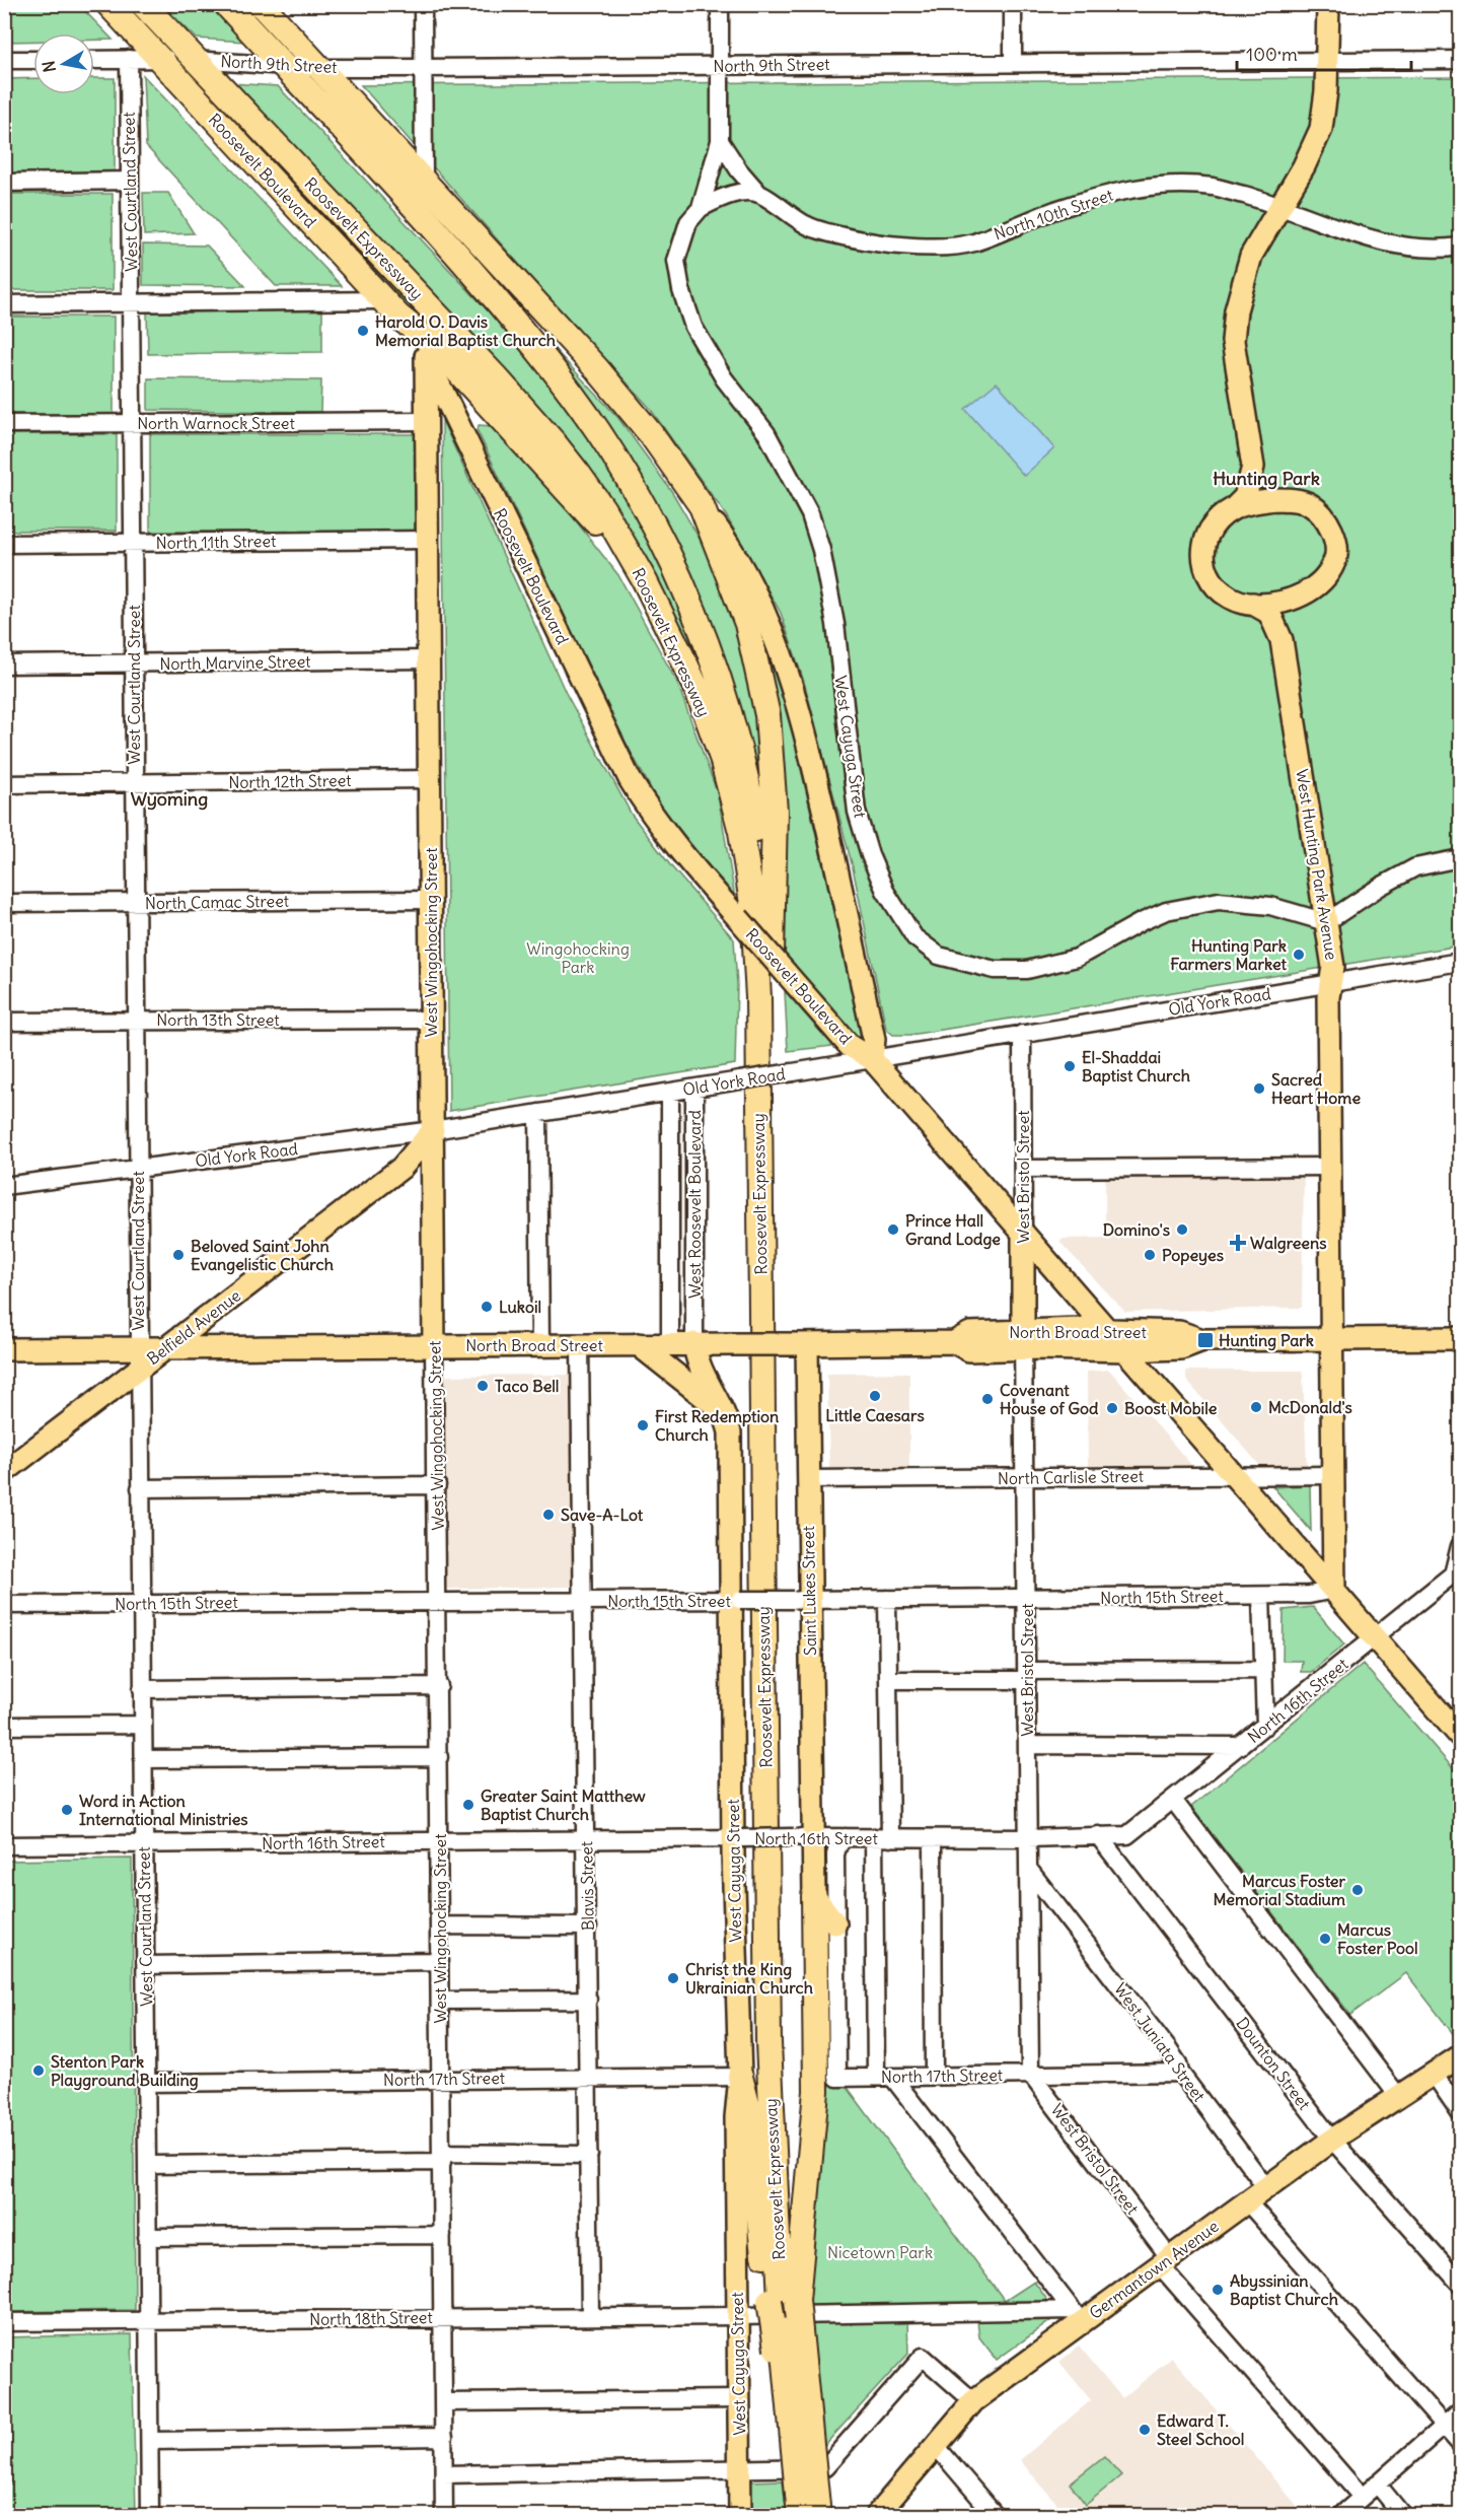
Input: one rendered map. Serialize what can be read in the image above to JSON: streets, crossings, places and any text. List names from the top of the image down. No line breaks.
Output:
{"streets":{"highway":["Roosevelt Boulevard","Roosevelt Expressway"],"main road":["West Cayuga Street","West Hunting Park Avenue","West Wingohocking Street","West Bristol Street","Belfield Avenue","North Broad Street","Saint Lukes Street","Germantown Avenue"],"street":["North 9th Street","West Courtland Street","North 10th Street","North Warnock Street","North 11th Street","North Marvine Street","North 12th Street","North Camac Street","Old York Road","North 13th Street","West Roosevelt Boulevard","North Carlisle Street","North 15th Street","North 16th Street","Blavis Street","West Juniata Street","Dounton Street","North 17th Street","North 18th Street"]},"crossings":[["North 9th Street","Roosevelt Boulevard"],["North 9th Street","West Courtland Street"],["North 9th Street","Roosevelt Expressway"],["North 9th Street","West Cayuga Street"],["North 9th Street","West Hunting Park Avenue"],["Roosevelt Boulevard","West Wingohocking Street"],["Roosevelt Boulevard","Old York Road"],["West Courtland Street","North Warnock Street"],["West Courtland Street","North 11th Street"],["West Courtland Street","North Marvine Street"],["West Courtland Street","North 12th Street"],["West Courtland Street","North Camac Street"],["West Courtland Street","Old York Road"],["West Courtland Street","North 13th Street"],["West Courtland Street","Belfield Avenue"],["West Courtland Street","North 15th Street"],["West Courtland Street","North 16th Street"],["West Courtland Street","North 17th Street"],["West Courtland Street","North 18th Street"],["North 10th Street","West Cayuga Street"],["North 10th Street","West Hunting Park Avenue"],["North Warnock Street","West Wingohocking Street"],["North 11th Street","West Wingohocking Street"],["North Marvine Street","West Wingohocking Street"],["West Cayuga Street","West Hunting Park Avenue"],["West Cayuga Street","West Roosevelt Boulevard"],["West Cayuga Street","North Broad Street"],["West Cayuga Street","North 15th Street"],["West Cayuga Street","North 16th Street"],["West Cayuga Street","North 17th Street"],["West Cayuga Street","North 18th Street"],["North 12th Street","West Wingohocking Street"],["West Hunting Park Avenue","Old York Road"],["West Hunting Park Avenue","North Broad Street"],["West Hunting Park Avenue","North Carlisle Street"],["West Hunting Park Avenue","North 15th Street"],["North Camac Street","West Wingohocking Street"],["West Wingohocking Street","Old York Road"],["West Wingohocking Street","North 13th Street"],["West Wingohocking Street","Belfield Avenue"],["West Wingohocking Street","North Broad Street"],["West Wingohocking Street","North 15th Street"],["West Wingohocking Street","North 16th Street"],["West Wingohocking Street","North 17th Street"],["West Wingohocking Street","North 18th Street"],["Old York Road","West Bristol Street"],["Old York Road","West Roosevelt Boulevard"],["Old York Road","Belfield Avenue"],["West Bristol Street","North Broad Street"],["West Bristol Street","North Carlisle Street"],["West Bristol Street","North 15th Street"],["West Bristol Street","North 16th Street"],["West Bristol Street","West Juniata Street"],["West Bristol Street","North 17th Street"],["West Bristol Street","Germantown Avenue"],["West Roosevelt Boulevard","North Broad Street"],["Belfield Avenue","North Broad Street"],["North Broad Street","Saint Lukes Street"],["North Broad Street","Blavis Street"],["North Carlisle Street","Saint Lukes Street"],["Saint Lukes Street","North 15th Street"],["Saint Lukes Street","North 16th Street"],["North 15th Street","Blavis Street"],["North 16th Street","Blavis Street"],["North 16th Street","Dounton Street"],["North 16th Street","North 17th Street"],["Blavis Street","North 17th Street"],["Blavis Street","North 18th Street"],["West Juniata Street","North 17th Street"],["West Juniata Street","Germantown Avenue"],["Dounton Street","Germantown Avenue"],["Germantown Avenue","North 18th Street"]],"districts":["Hunting Park","Wyoming"],"parks":["Wingohocking Park","Nicetown Park"],"places":{"other":["Harold O. Davis Memorial Baptist Church","Hunting Park Farmers Market","El-Shaddai Baptist Church","Sacred Heart Home","Prince Hall Grand Lodge","Domino's","Beloved Saint John Evangelistic Church","Popeyes","Lukoil","Taco Bell","Little Caesars","Covenant House of God","McDonald's","Boost Mobile","First Redemption Church","Save-A-Lot","Greater Saint Matthew Baptist Church","Word in Action International Ministries","Marcus Foster Memorial Stadium","Marcus Foster Pool","Christ the King Ukrainian Church","Stenton Park Playground Building","Abyssinian Baptist Church","Edward T. Steel School"],"health":["Walgreens"],"transit":["Hunting Park"]},"scale_bar":"100 m","north":"left"}
